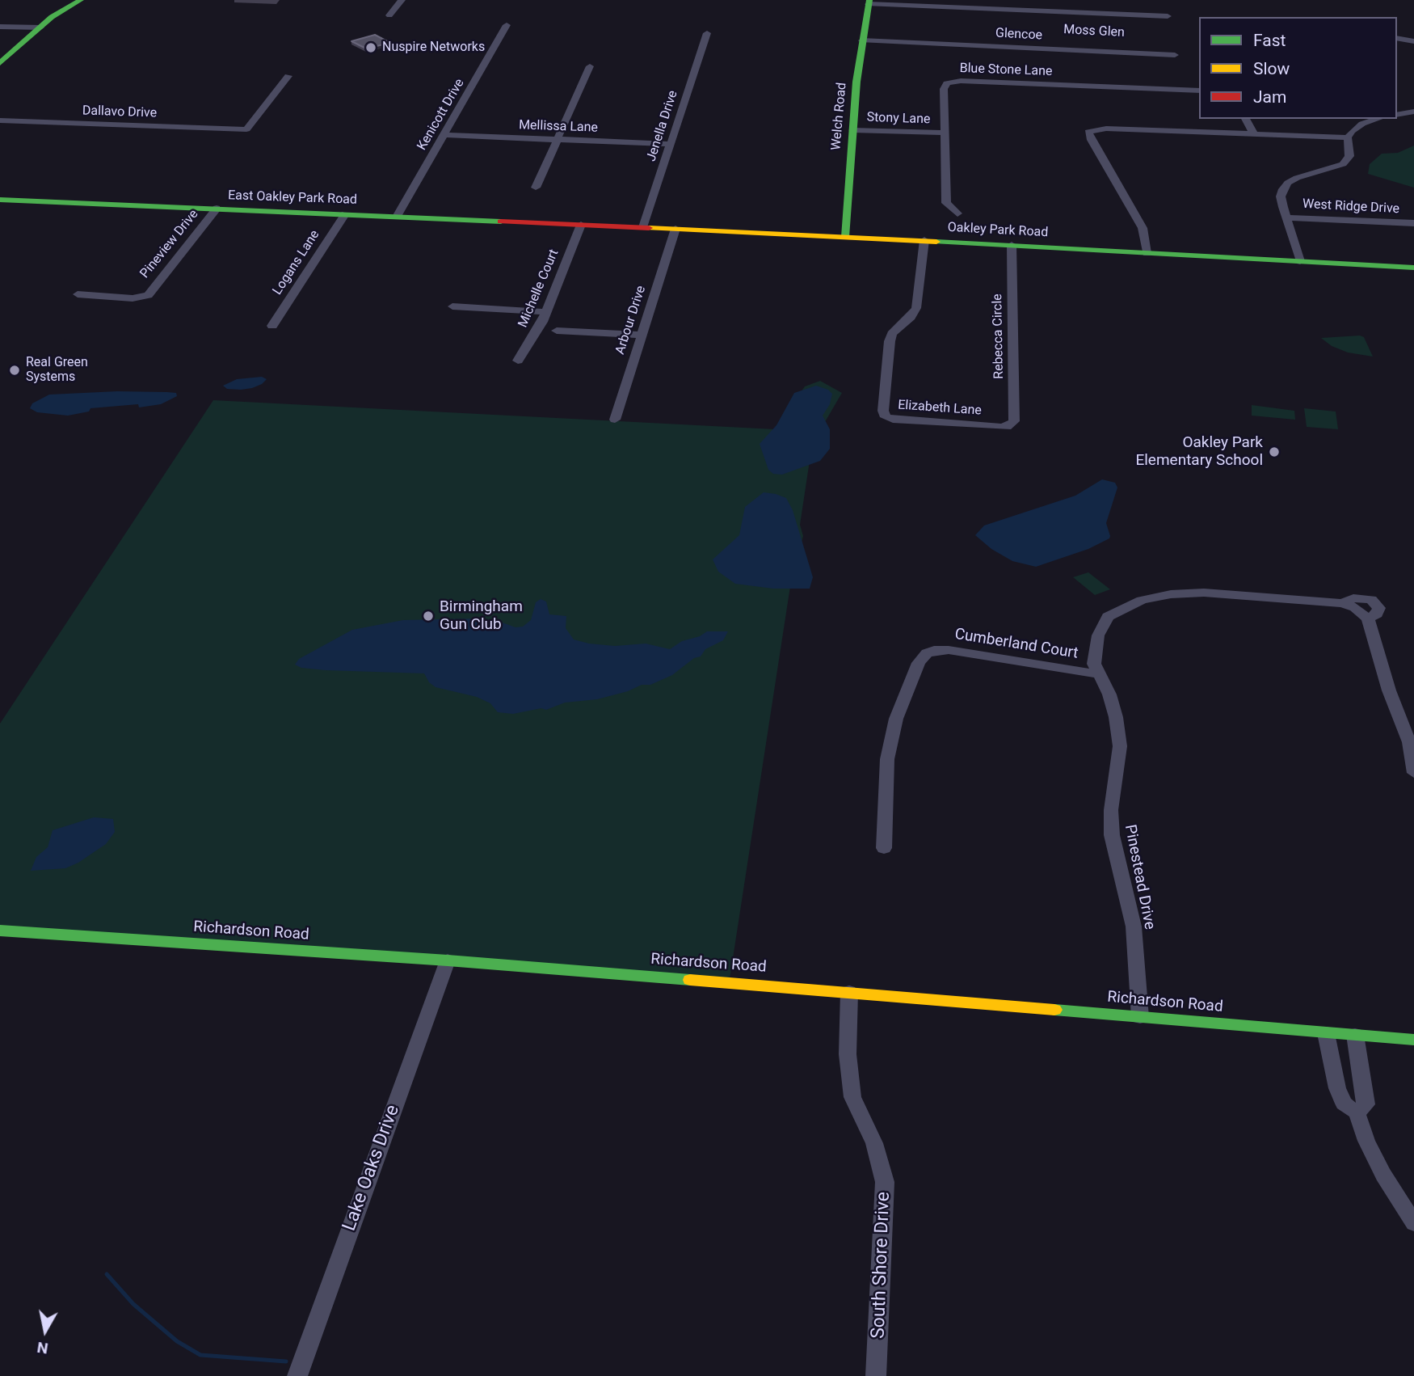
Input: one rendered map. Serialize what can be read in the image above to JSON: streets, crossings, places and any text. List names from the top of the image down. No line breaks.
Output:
{"streets":{"street":["Moss Glen","Glencoe","Blue Stone Lane","Dallavo Drive","Kenicott Drive","Welch Road","Stony Lane","Jenella Drive","Mellissa Lane","East Oakley Park Road","West Ridge Drive","Oakley Park Road","Pineview Drive","Logans Lane","Michelle Court","Arbour Drive","Rebecca Circle","Elizabeth Lane","Cumberland Court","Pinestead Drive","Richardson Road","Lake Oaks Drive","South Shore Drive"]},"crossings":[["Moss Glen","Glencoe"],["Glencoe","Welch Road"],["Blue Stone Lane","Stony Lane"],["Kenicott Drive","Mellissa Lane"],["Kenicott Drive","East Oakley Park Road"],["Welch Road","Stony Lane"],["Welch Road","Oakley Park Road"],["Jenella Drive","Mellissa Lane"],["Jenella Drive","Oakley Park Road"],["East Oakley Park Road","Oakley Park Road"],["East Oakley Park Road","Pineview Drive"],["East Oakley Park Road","Logans Lane"],["East Oakley Park Road","Michelle Court"],["Oakley Park Road","Michelle Court"],["Oakley Park Road","Arbour Drive"],["Oakley Park Road","Rebecca Circle"],["Oakley Park Road","Elizabeth Lane"],["Rebecca Circle","Elizabeth Lane"],["Cumberland Court","Pinestead Drive"],["Pinestead Drive","Richardson Road"],["Richardson Road","Lake Oaks Drive"],["Richardson Road","South Shore Drive"]],"places":["Nuspire Networks","Real Green Systems","Oakley Park Elementary School","Birmingham Gun Club"],"legend":["Fast","Slow","Jam"],"north":"bottom"}
